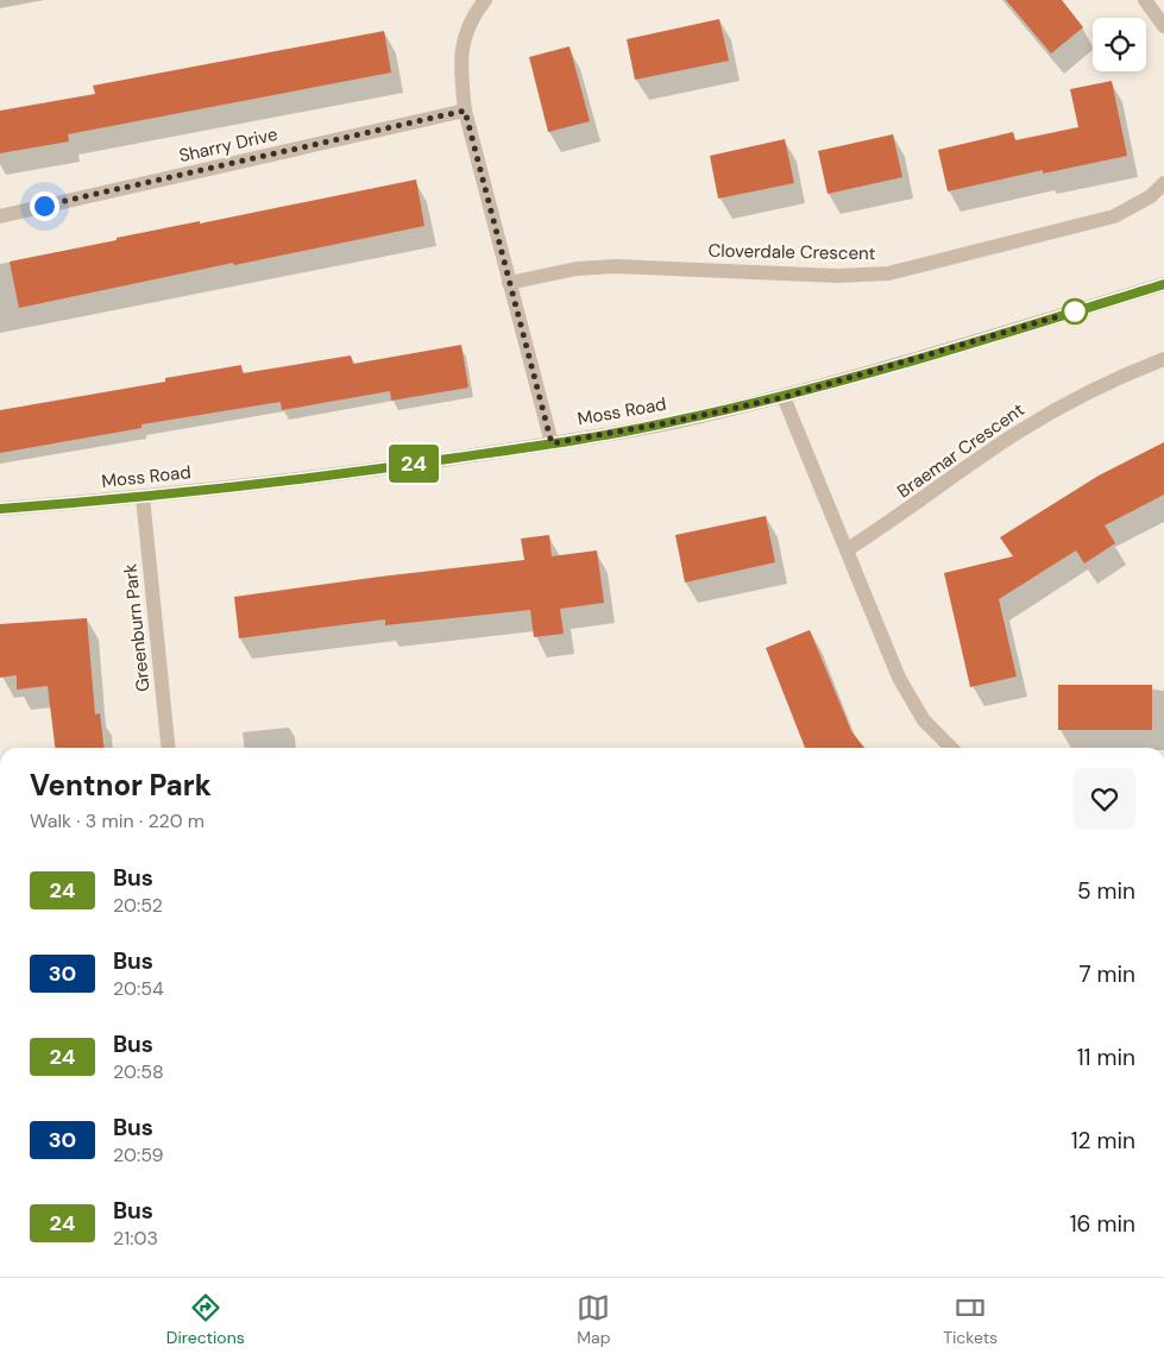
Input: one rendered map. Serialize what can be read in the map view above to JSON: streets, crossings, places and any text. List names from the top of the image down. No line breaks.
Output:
{"streets":{"street":["Sharry Drive","Cloverdale Crescent","Moss Road","Braemar Crescent","Greenburn Park"]},"crossings":[["Moss Road","Greenburn Park"]],"lines":["bus line 24"],"page":{"on_map":"24","heading":["Ventnor Park","Walk · 3 min · 220 m"],"list":[{"mark":"24","name":"Bus","note":"20:52","value":"5 min"},{"mark":"30","name":"Bus","note":"20:54","value":"7 min"},{"mark":"24","name":"Bus","note":"20:58","value":"11 min"},{"mark":"30","name":"Bus","note":"20:59","value":"12 min"},{"mark":"24","name":"Bus","note":"21:03","value":"16 min"}],"tabs":["Directions","Map","Tickets"]}}
